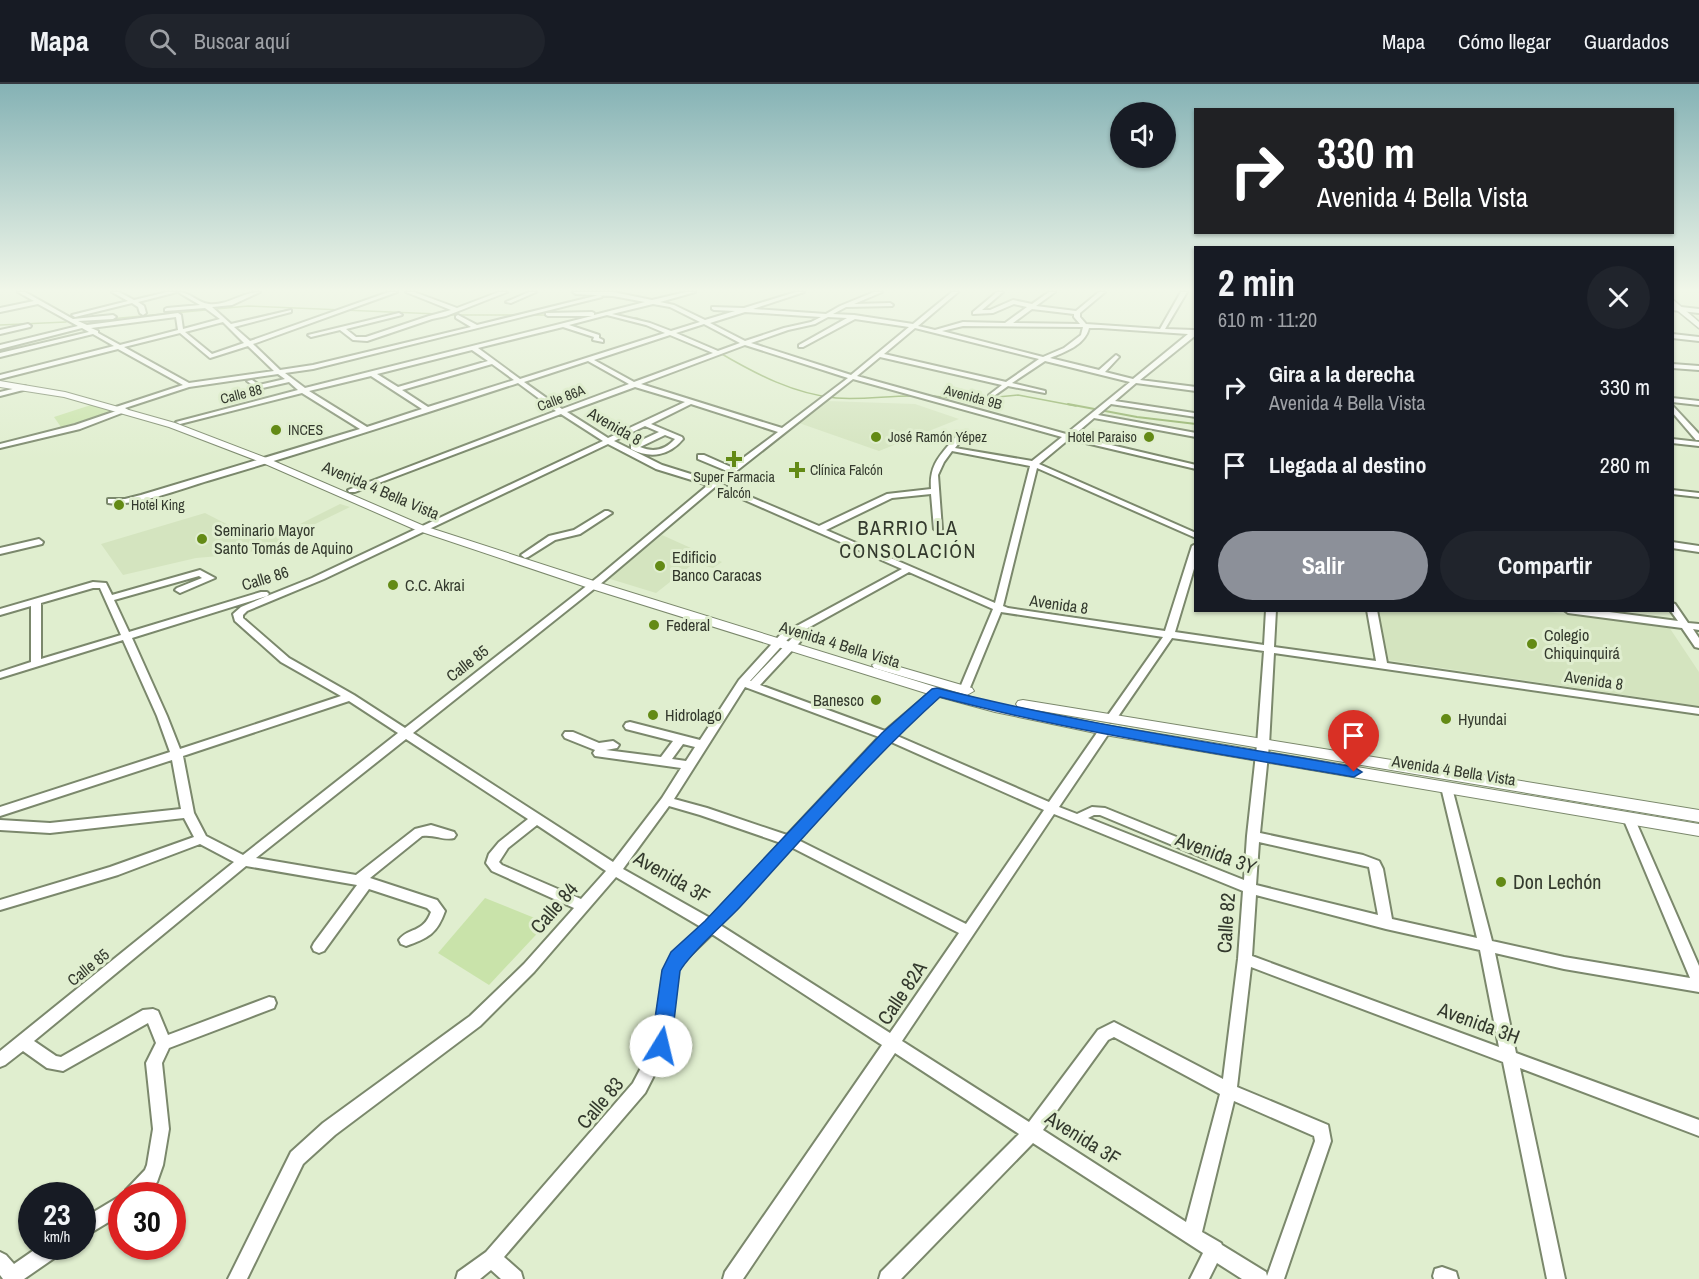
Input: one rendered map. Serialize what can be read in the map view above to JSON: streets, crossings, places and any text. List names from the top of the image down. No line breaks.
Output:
{"streets":{"street":["Calle 88","Avenida 9B","Calle 86A","Avenida 8","Avenida 4 Bella Vista","Calle 86","Calle 85","Avenida 3Y","Avenida 3F","Calle 84","Calle 82","Calle 82A","Avenida 3H","Calle 83"]},"crossings":[["Calle 88","Avenida 8"],["Calle 88","Avenida 4 Bella Vista"],["Avenida 9B","Calle 85"],["Calle 86A","Avenida 8"],["Calle 86A","Avenida 4 Bella Vista"],["Avenida 8","Calle 86"],["Avenida 8","Calle 85"],["Avenida 8","Calle 84"],["Avenida 8","Calle 82"],["Avenida 8","Calle 82A"],["Avenida 4 Bella Vista","Calle 86"],["Avenida 4 Bella Vista","Calle 85"],["Avenida 4 Bella Vista","Calle 84"],["Avenida 4 Bella Vista","Calle 82"],["Avenida 4 Bella Vista","Calle 82A"],["Avenida 4 Bella Vista","Calle 83"],["Calle 86","Avenida 3F"],["Calle 85","Avenida 3F"],["Avenida 3Y","Calle 84"],["Avenida 3Y","Calle 82"],["Avenida 3Y","Calle 82A"],["Avenida 3Y","Calle 83"],["Avenida 3F","Calle 84"],["Avenida 3F","Calle 82"],["Avenida 3F","Calle 82A"],["Avenida 3F","Calle 83"],["Calle 82","Avenida 3H"]],"districts":["BARRIO LA CONSOLACIÓN"],"places":{"other":["INCES","José Ramón Yépez","Hotel Paraiso","Hotel King","Seminario Mayor Santo Tomás de Aquino","Edificio Banco Caracas","C.C. Akrai","Federal","Colegio Chiquinquirá","Banesco","Hidrolago","Hyundai","Don Lechón"],"health":["Super Farmacia Falcón","Clínica Falcón"]},"page":{"header":"Mapa","search":"Buscar aquí","nav":["Mapa","Cómo llegar","Guardados"],"turn":["330 m","Avenida 4 Bella Vista"],"heading":["2 min","610 m · 11:20"],"list":[{"name":"Gira a la derecha","note":"Avenida 4 Bella Vista","value":"330 m"},{"name":"Llegada al destino","value":"280 m"}],"buttons":["Salir","Compartir"],"speed":"23 km/h","limit":"30"}}
